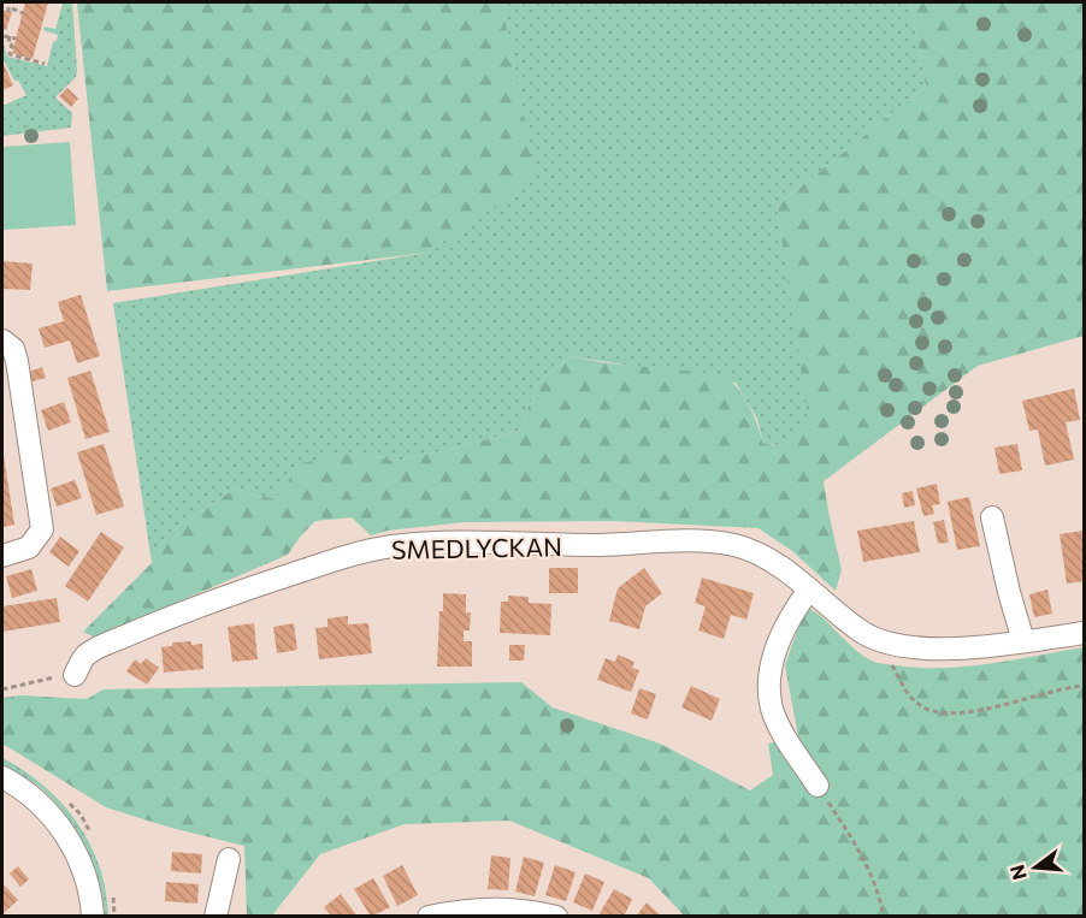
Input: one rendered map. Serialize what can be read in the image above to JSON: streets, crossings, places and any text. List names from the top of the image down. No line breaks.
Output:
{"streets":{"street":["SMEDLYCKAN"]},"north":"left"}
